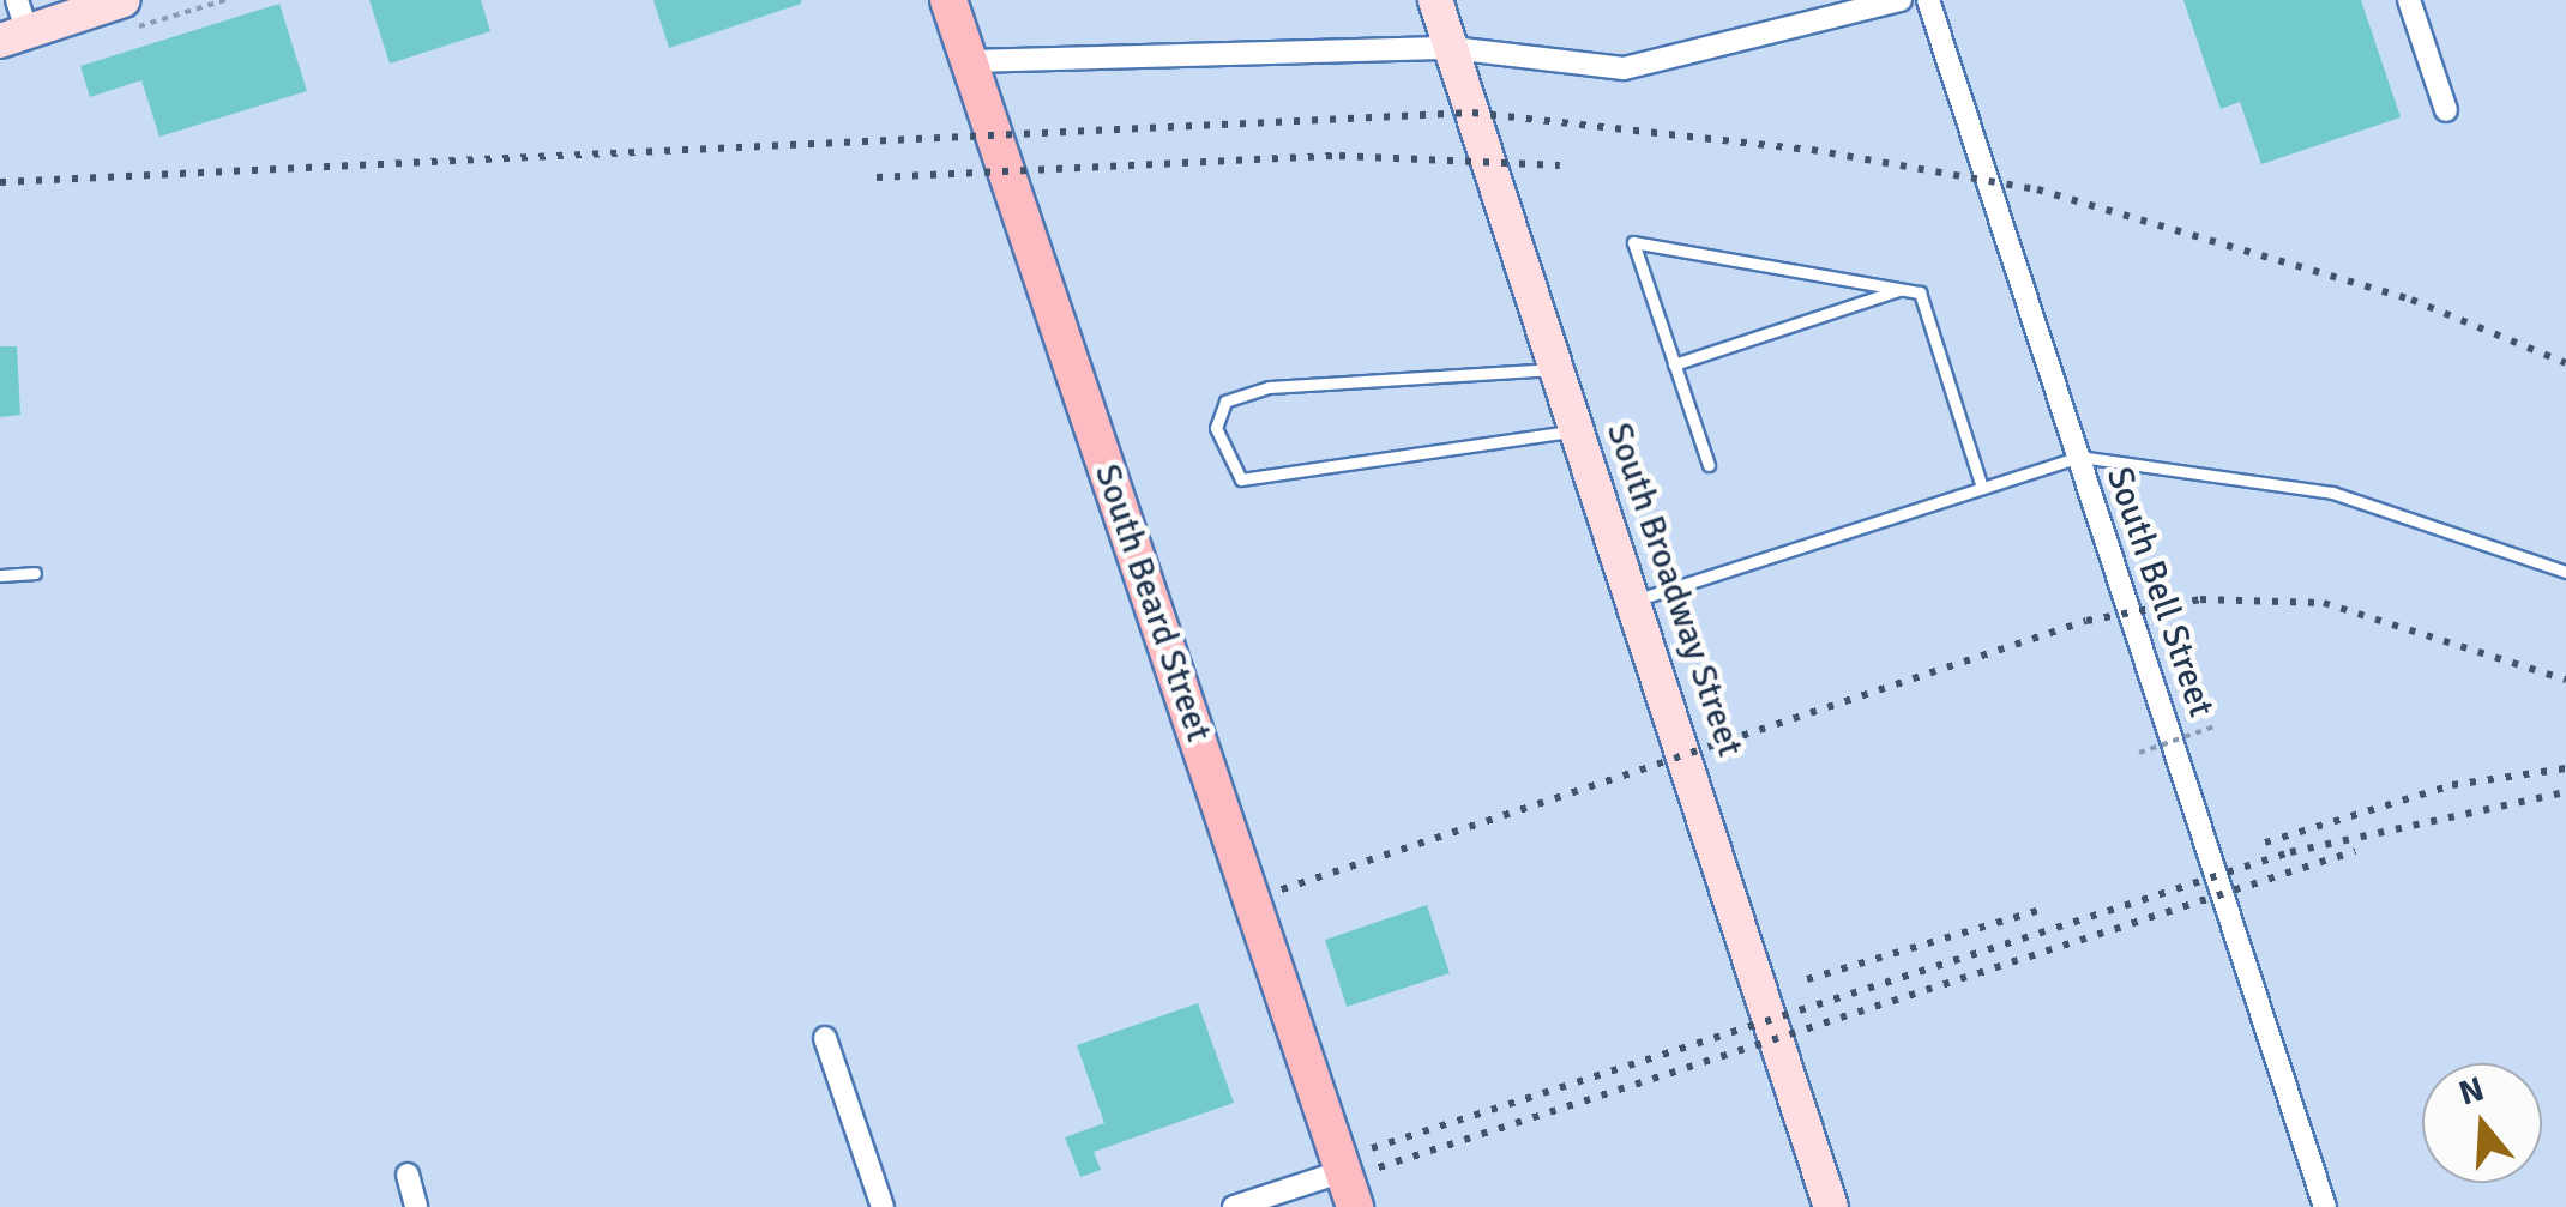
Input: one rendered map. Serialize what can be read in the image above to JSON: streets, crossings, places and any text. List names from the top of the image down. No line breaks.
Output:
{"streets":{"main road":["South Beard Street"],"street":["South Broadway Street","South Bell Street"]},"north":"top"}
